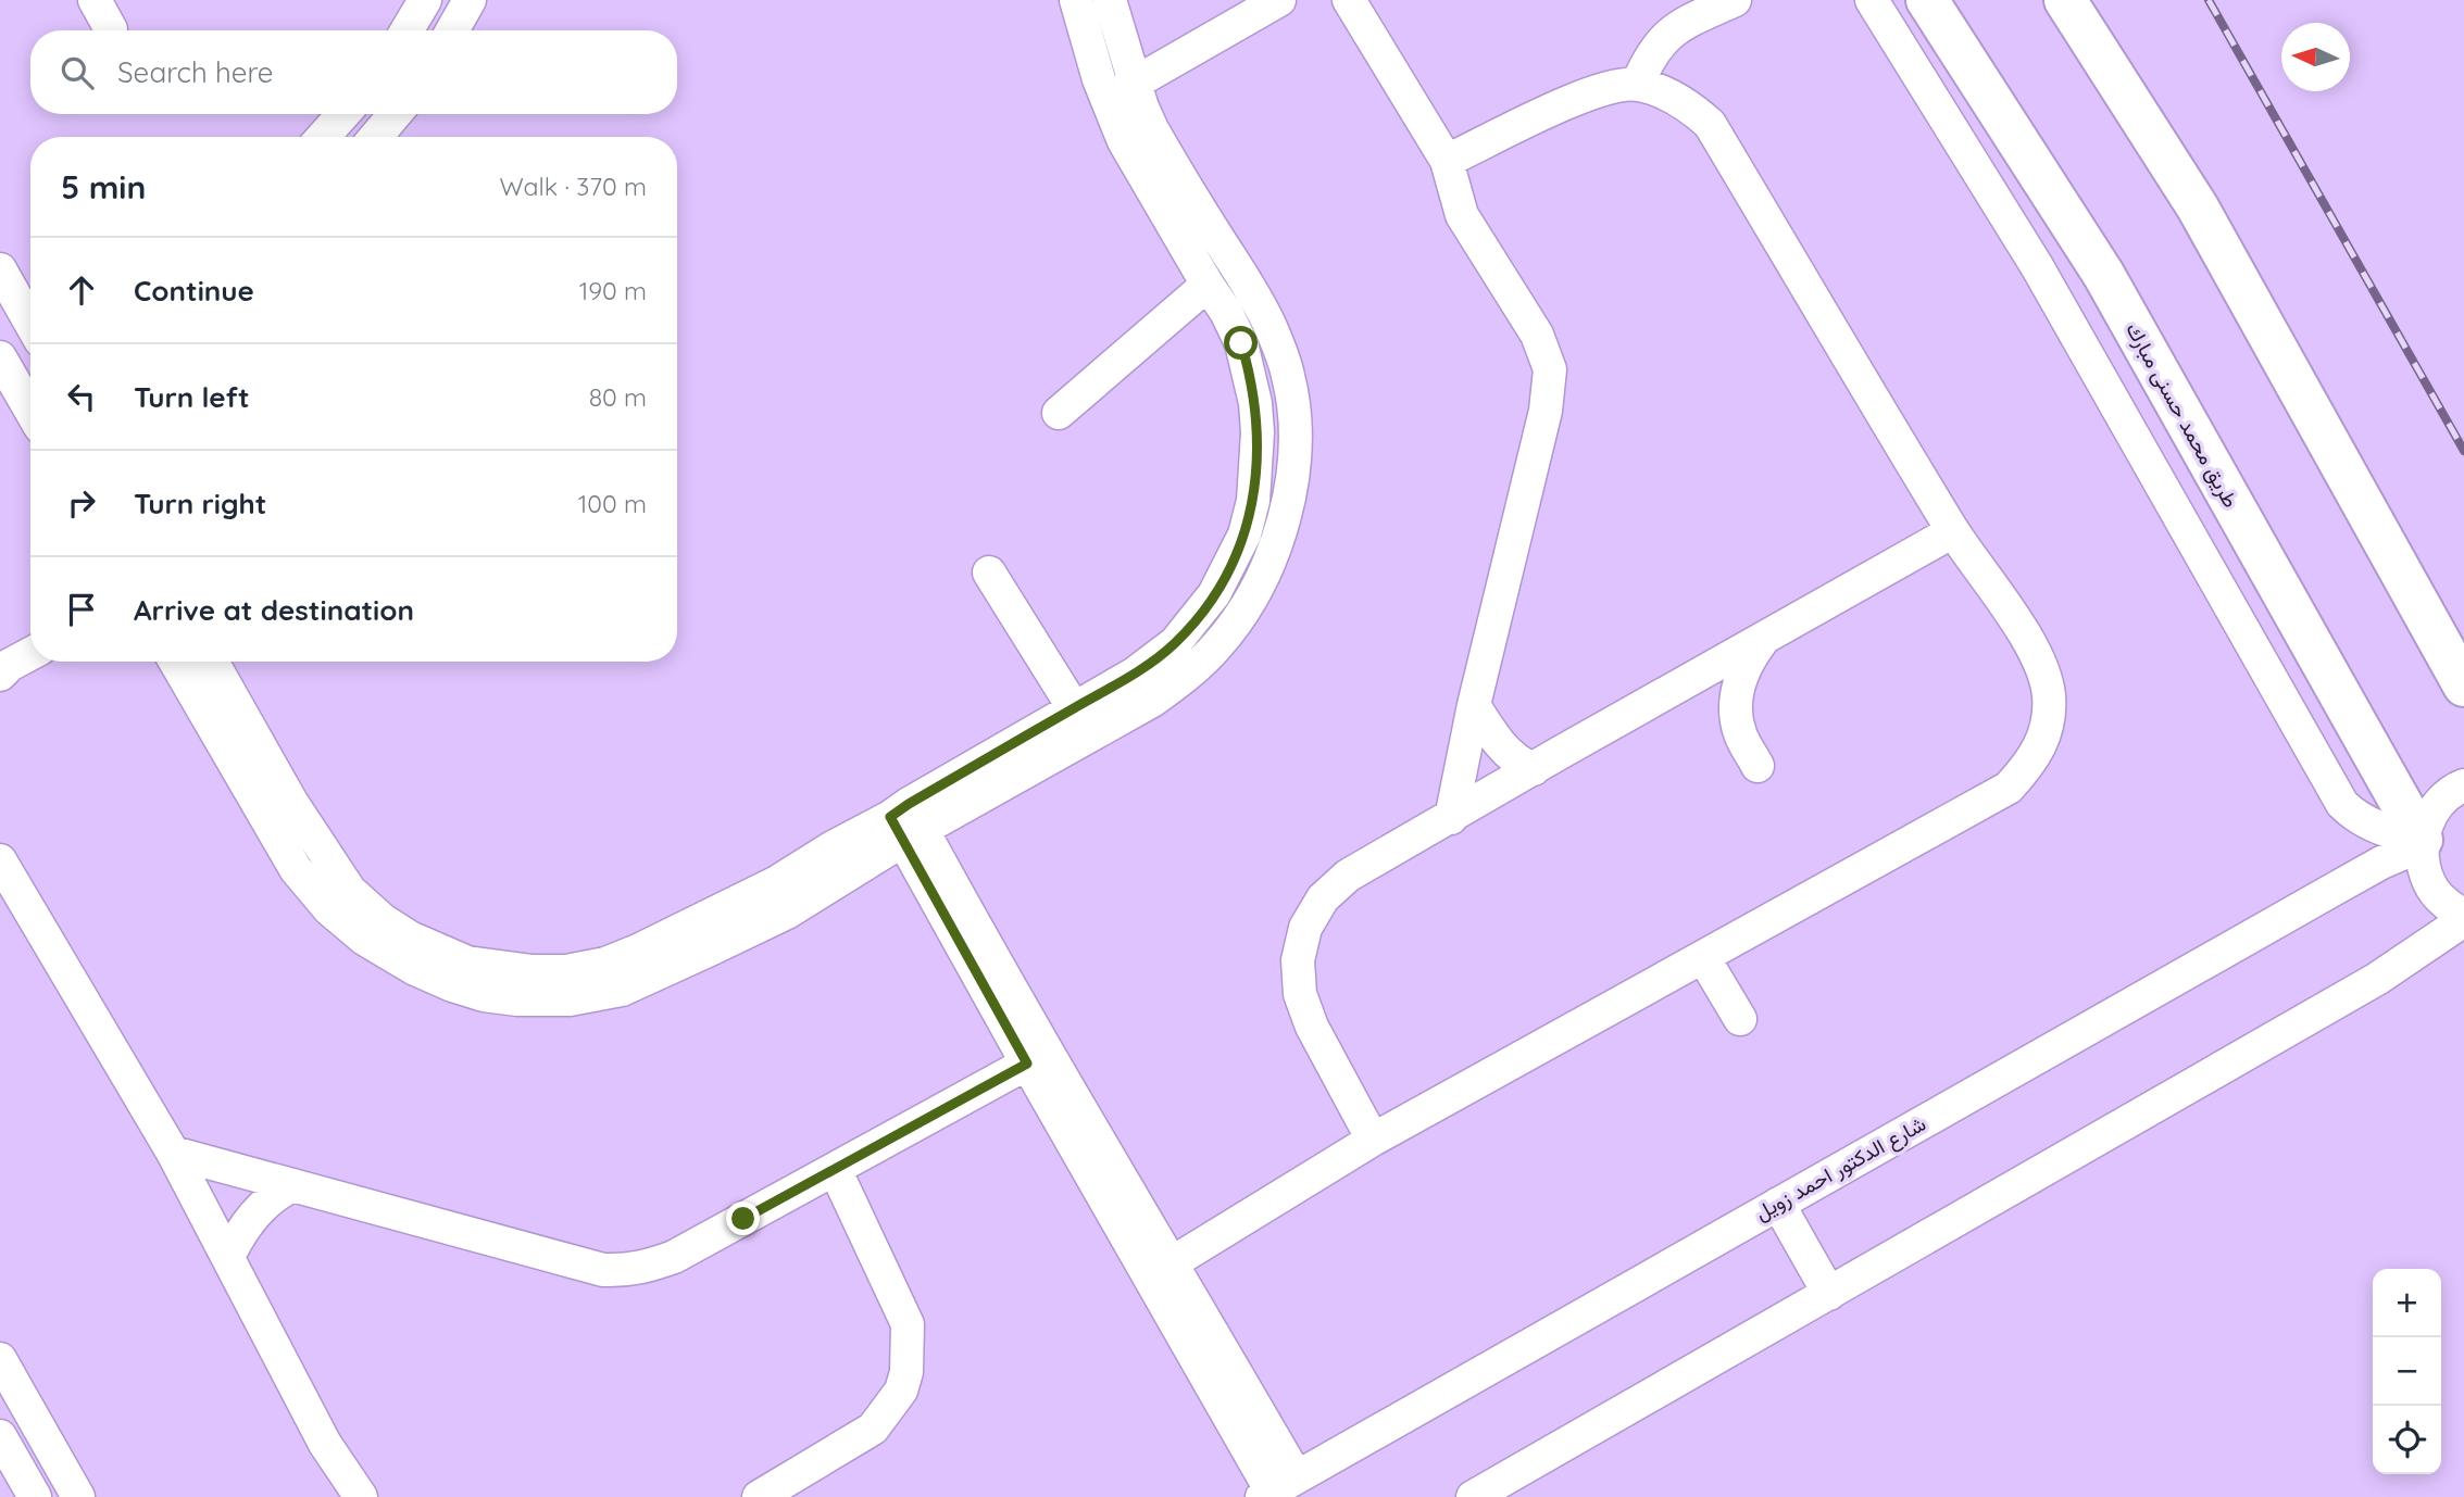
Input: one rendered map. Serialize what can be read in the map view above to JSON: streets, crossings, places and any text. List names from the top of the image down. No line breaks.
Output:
{"streets":{"highway":["طريق محمد حسنى مبارك"],"street":["شارع الدكتور احمد زويل"]},"crossings":[["طريق محمد حسنى مبارك","شارع الدكتور احمد زويل"]],"north":"left","page":{"search":"Search here","heading":["5 min","Walk · 370 m"],"list":[["Continue","190 m"],["Turn left","80 m"],["Turn right","100 m"],"Arrive at destination"],"map_buttons":["+","−"]}}
